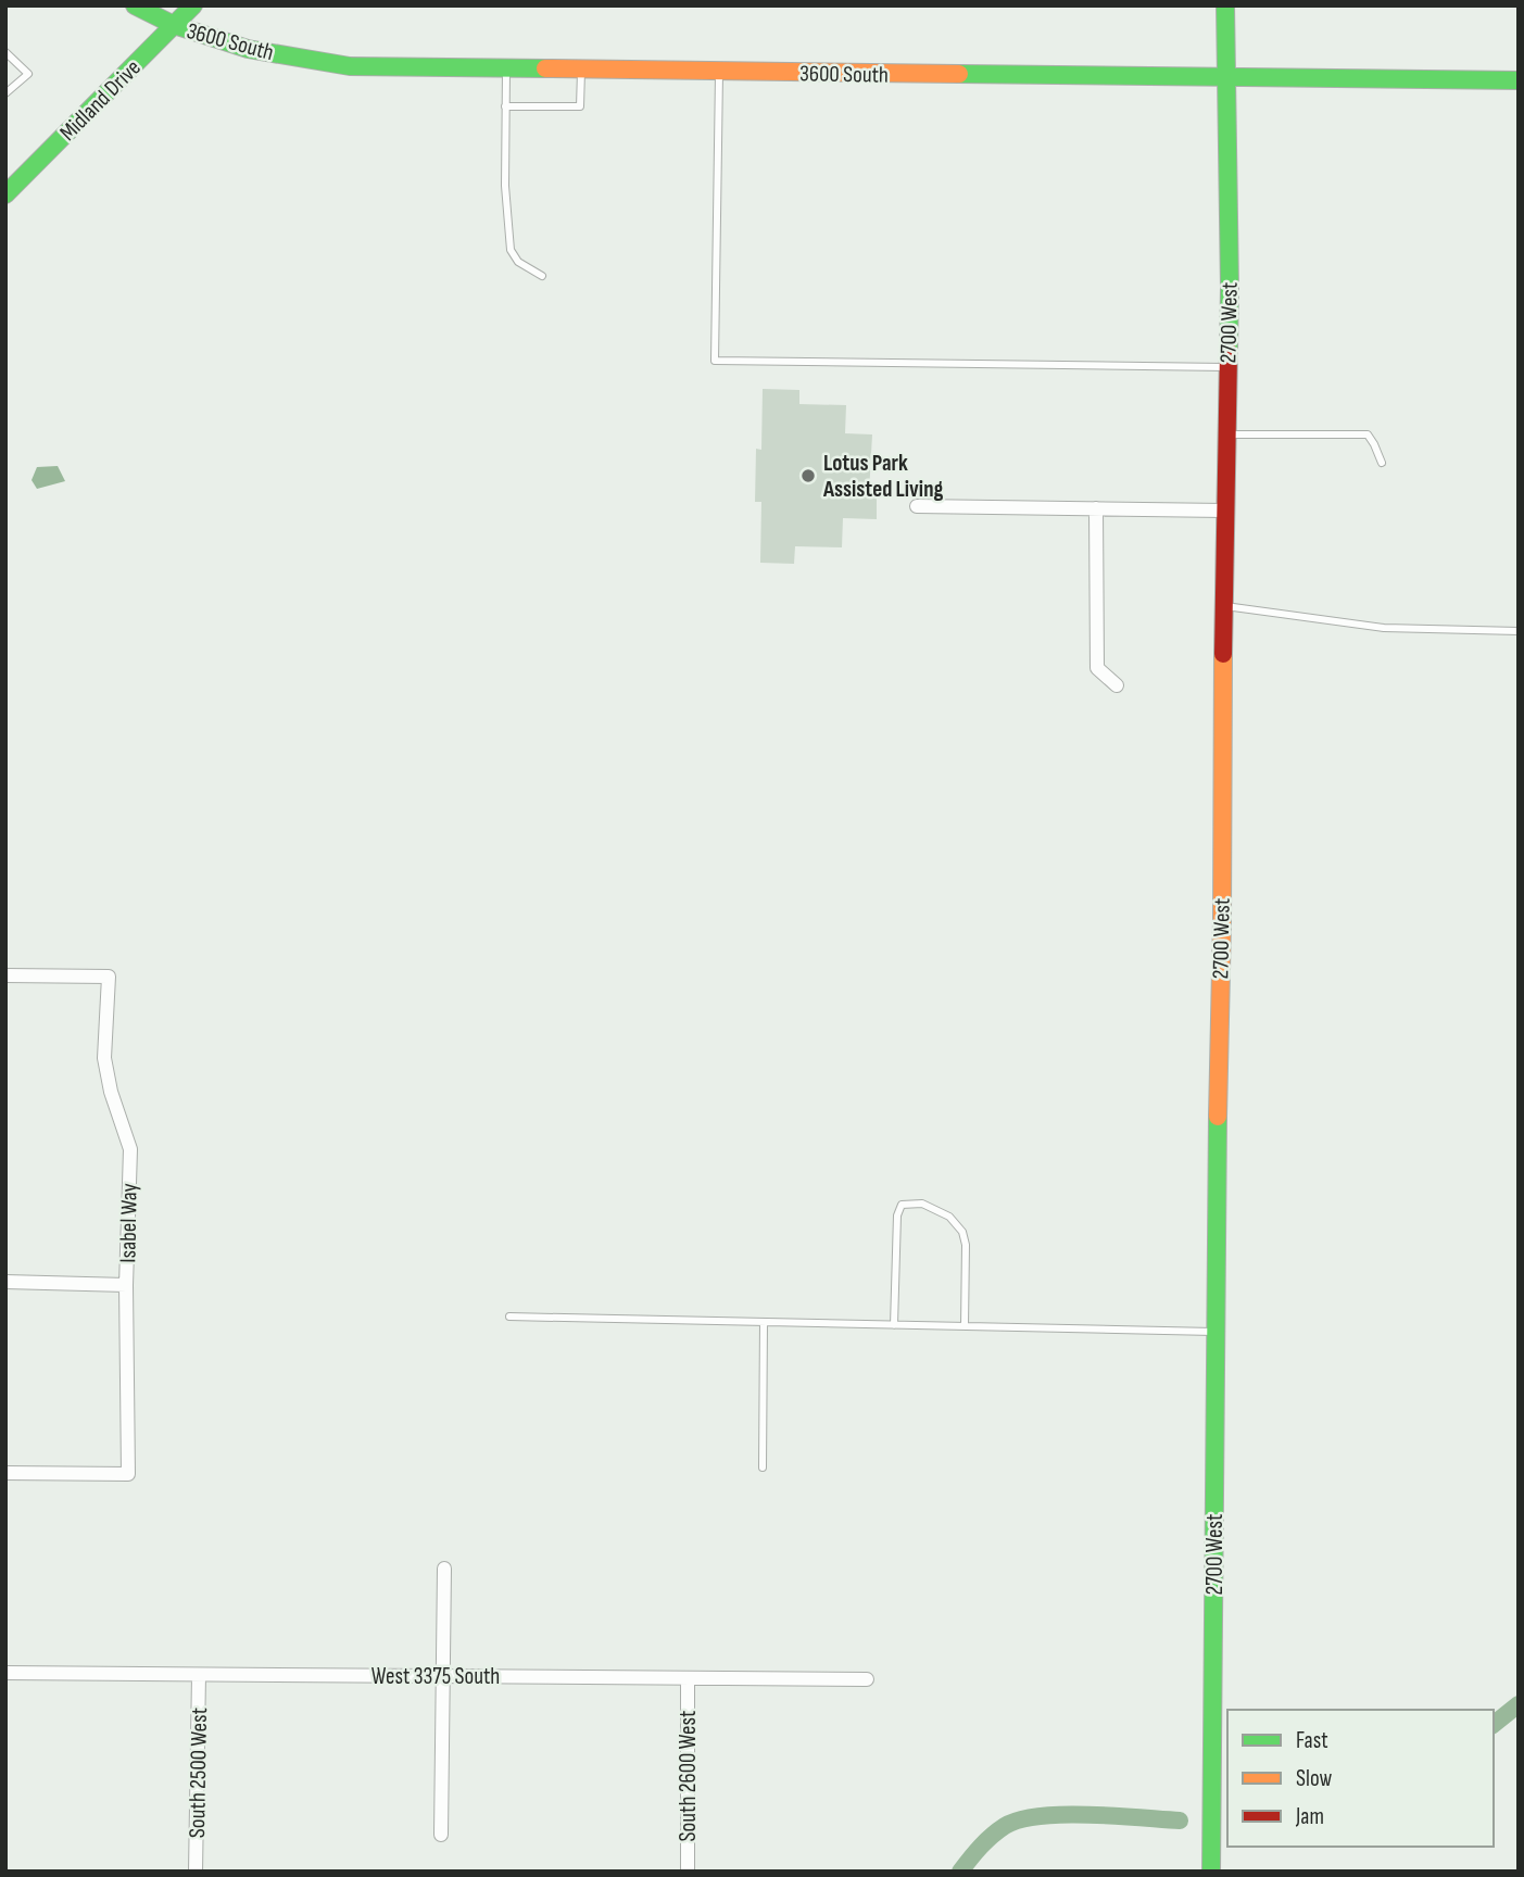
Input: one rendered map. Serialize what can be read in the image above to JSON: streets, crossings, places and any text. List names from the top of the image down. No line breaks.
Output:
{"streets":{"street":["3600 South","Midland Drive","2700 West","Isabel Way","West 3375 South","South 2500 West","South 2600 West"]},"crossings":[["3600 South","Midland Drive"],["3600 South","2700 West"],["West 3375 South","South 2500 West"],["West 3375 South","South 2600 West"]],"places":["Lotus Park Assisted Living"],"legend":["Fast","Slow","Jam"]}
